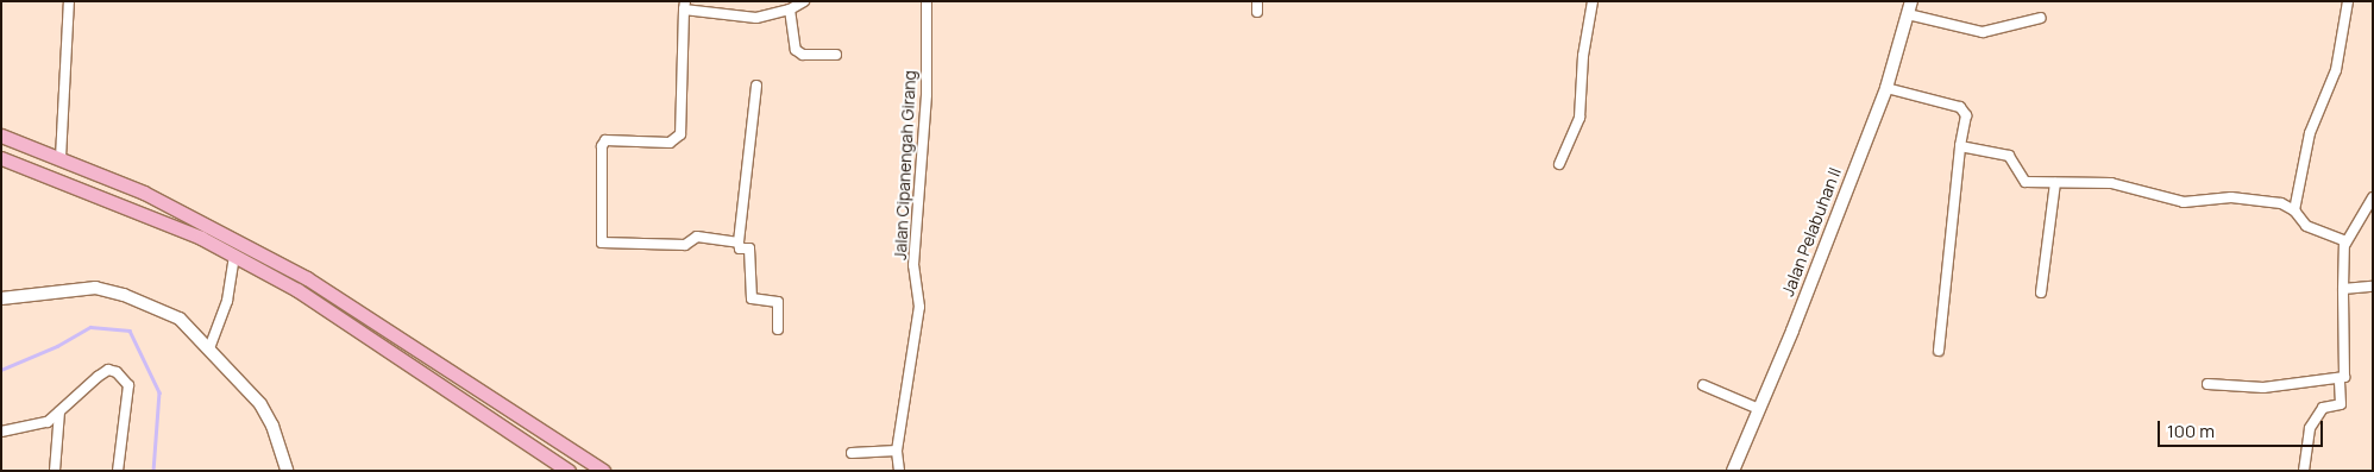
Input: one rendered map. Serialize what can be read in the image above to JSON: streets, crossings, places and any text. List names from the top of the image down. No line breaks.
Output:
{"streets":{"main road":["Jalan Pelabuhan II"],"street":["Jalan Cipanengah Girang"]},"scale_bar":"100 m"}
